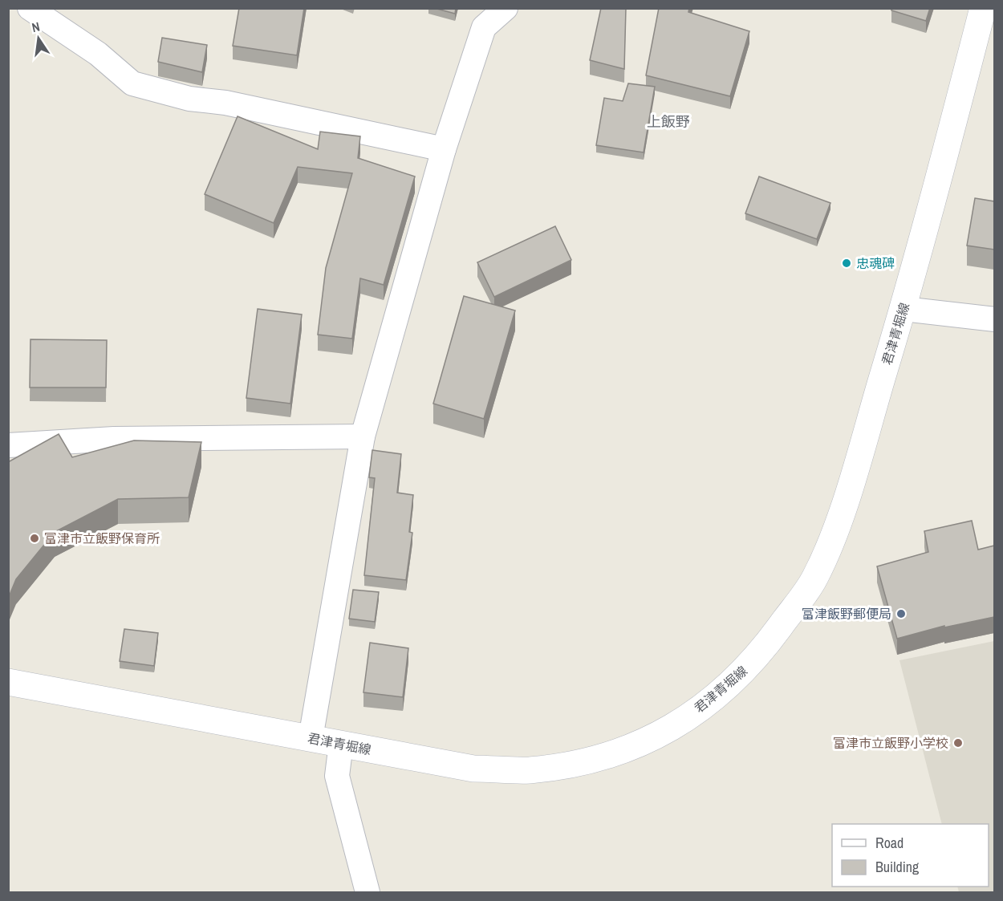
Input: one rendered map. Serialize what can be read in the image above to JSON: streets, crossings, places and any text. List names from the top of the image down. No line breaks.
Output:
{"streets":{"main road":["君津青堀線"]},"districts":["上飯野"],"places":["忠魂碑","富津市立飯野保育所","富津飯野郵便局","富津市立飯野小学校"],"legend":["Road","Building"],"north":"top"}
